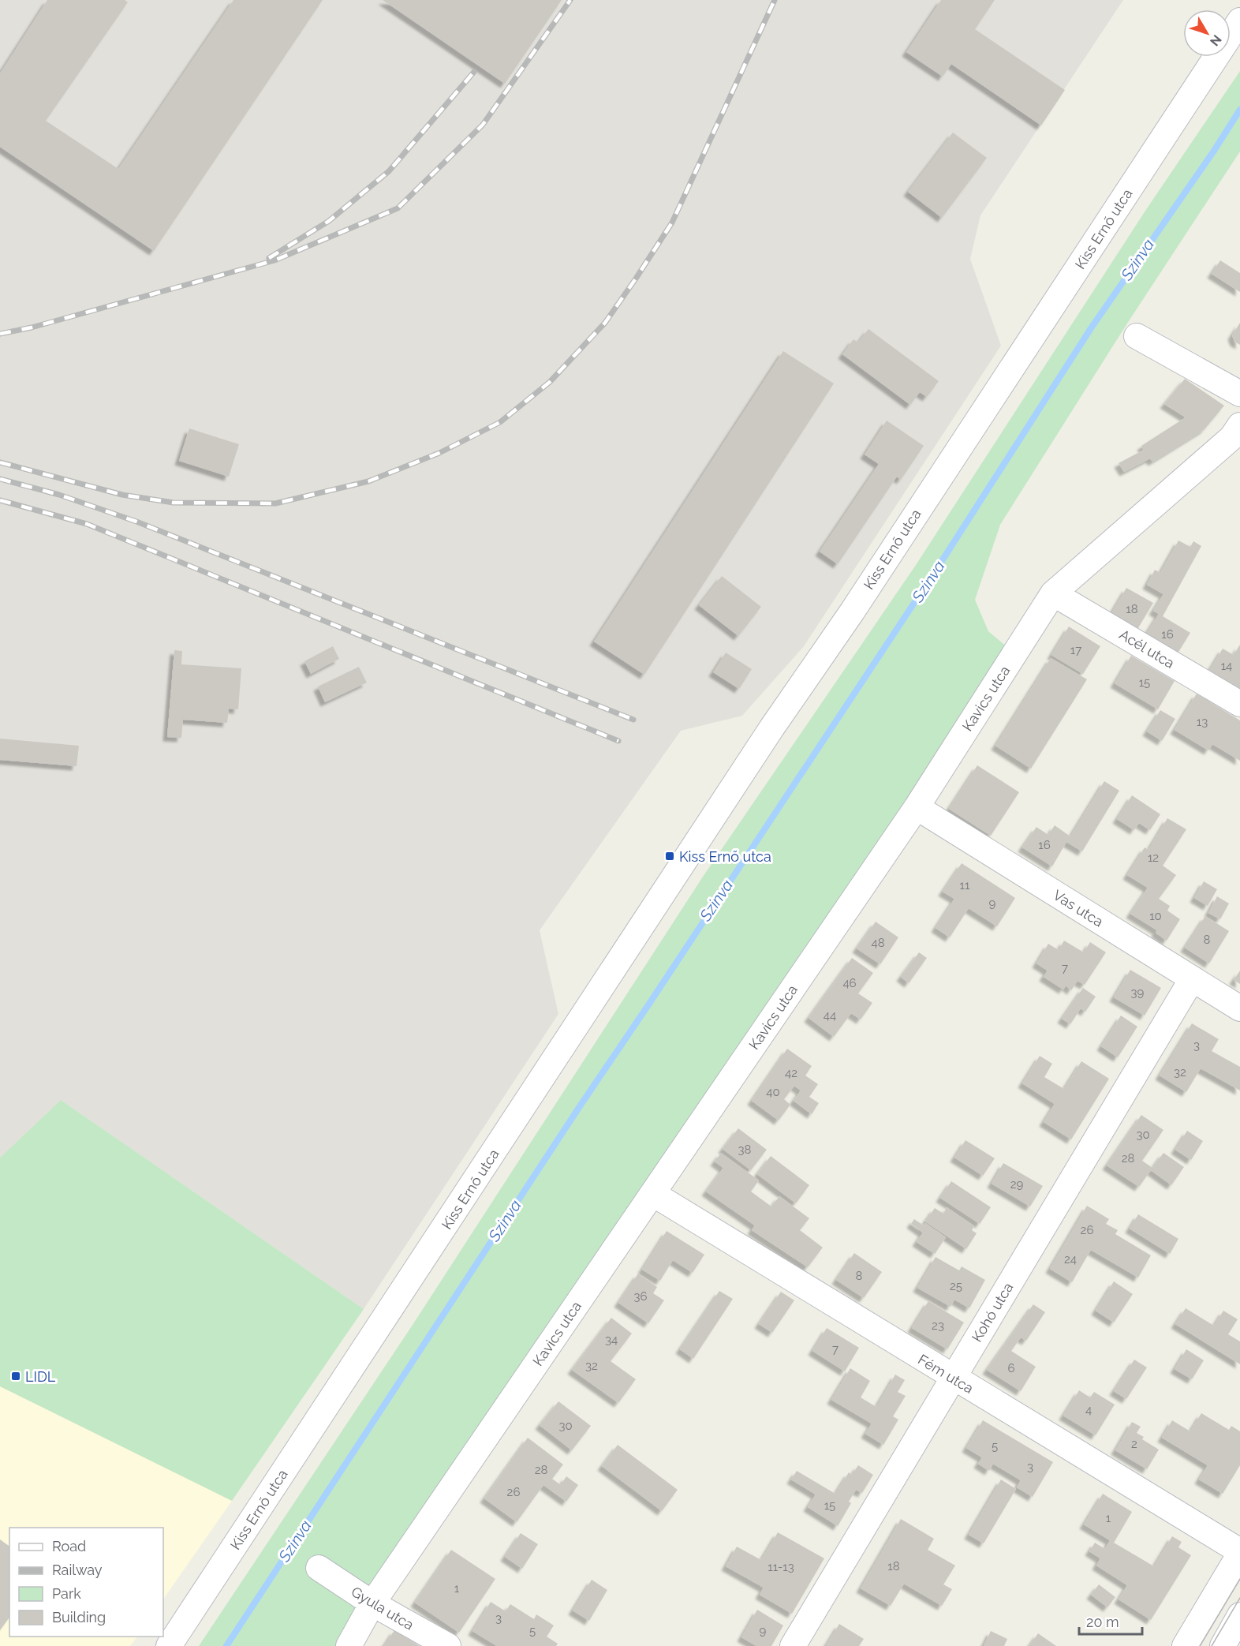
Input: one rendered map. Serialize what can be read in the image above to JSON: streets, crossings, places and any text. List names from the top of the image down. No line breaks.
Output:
{"streets":{"street":["Kiss Ernő utca","Acél utca","Kavics utca","Vas utca","Kohó utca","Fém utca","Gyula utca"]},"crossings":[["Acél utca","Kavics utca"],["Kavics utca","Vas utca"],["Kavics utca","Fém utca"],["Kavics utca","Gyula utca"],["Vas utca","Kohó utca"],["Kohó utca","Fém utca"]],"water":["Szinva"],"places":{"transit":["Kiss Ernő utca","LIDL"]},"house_numbers":["18","16","17","14","15","13","16","12","11","9","10","8","48","7","46","39","44","3","32","42","40","30","38","28","29","26","24","8","25","36","23","34","7","32","6","4","30","2","5","3","28","26","15","1","18","11-13","1","3","5","9"],"legend":["Road","Railway","Park","Building"],"scale_bar":"20 m","north":"bottom right"}
